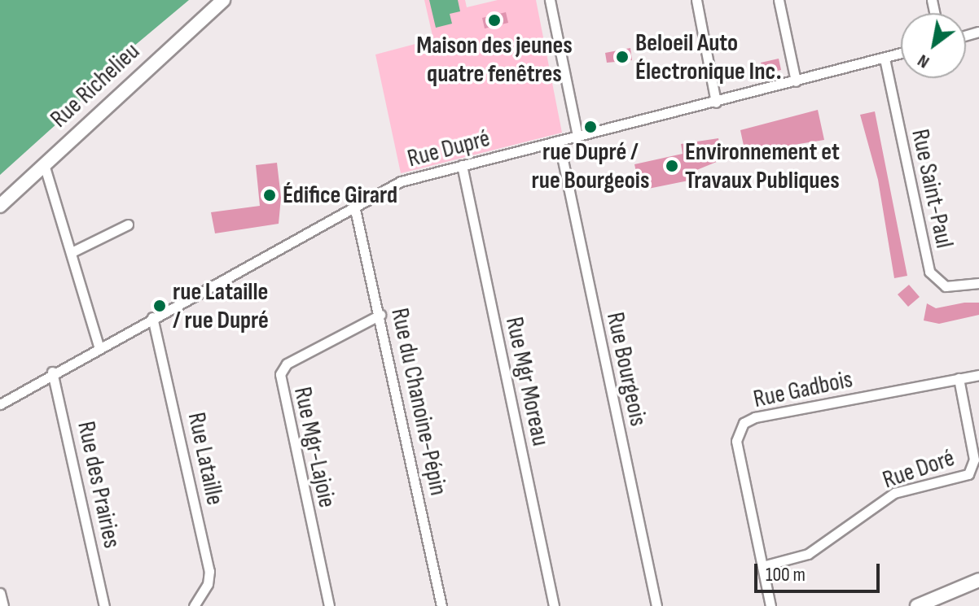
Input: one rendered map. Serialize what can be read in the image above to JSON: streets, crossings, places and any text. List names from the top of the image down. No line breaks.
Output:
{"streets":{"main road":["Rue Richelieu"],"street":["Rue Dupré","Rue Saint-Paul","Rue Bourgeois","Rue Mgr Moreau","Rue Gadbois","Rue du Chanoine-Pépin","Rue Mgr-Lajoie","Rue Lataille","Rue Doré","Rue des Prairies"]},"crossings":[["Rue Dupré","Rue Saint-Paul"],["Rue Dupré","Rue Bourgeois"],["Rue Dupré","Rue Mgr Moreau"],["Rue Dupré","Rue du Chanoine-Pépin"],["Rue Dupré","Rue Lataille"],["Rue Dupré","Rue des Prairies"],["Rue Gadbois","Rue Doré"],["Rue du Chanoine-Pépin","Rue Mgr-Lajoie"]],"places":["Maison des jeunes quatre fenêtres","Beloeil Auto Électronique Inc.","rue Dupré / rue Bourgeois","Environnement et Travaux Publiques","Édifice Girard","rue Lataille / rue Dupré"],"scale_bar":"100 m","north":"bottom left"}
